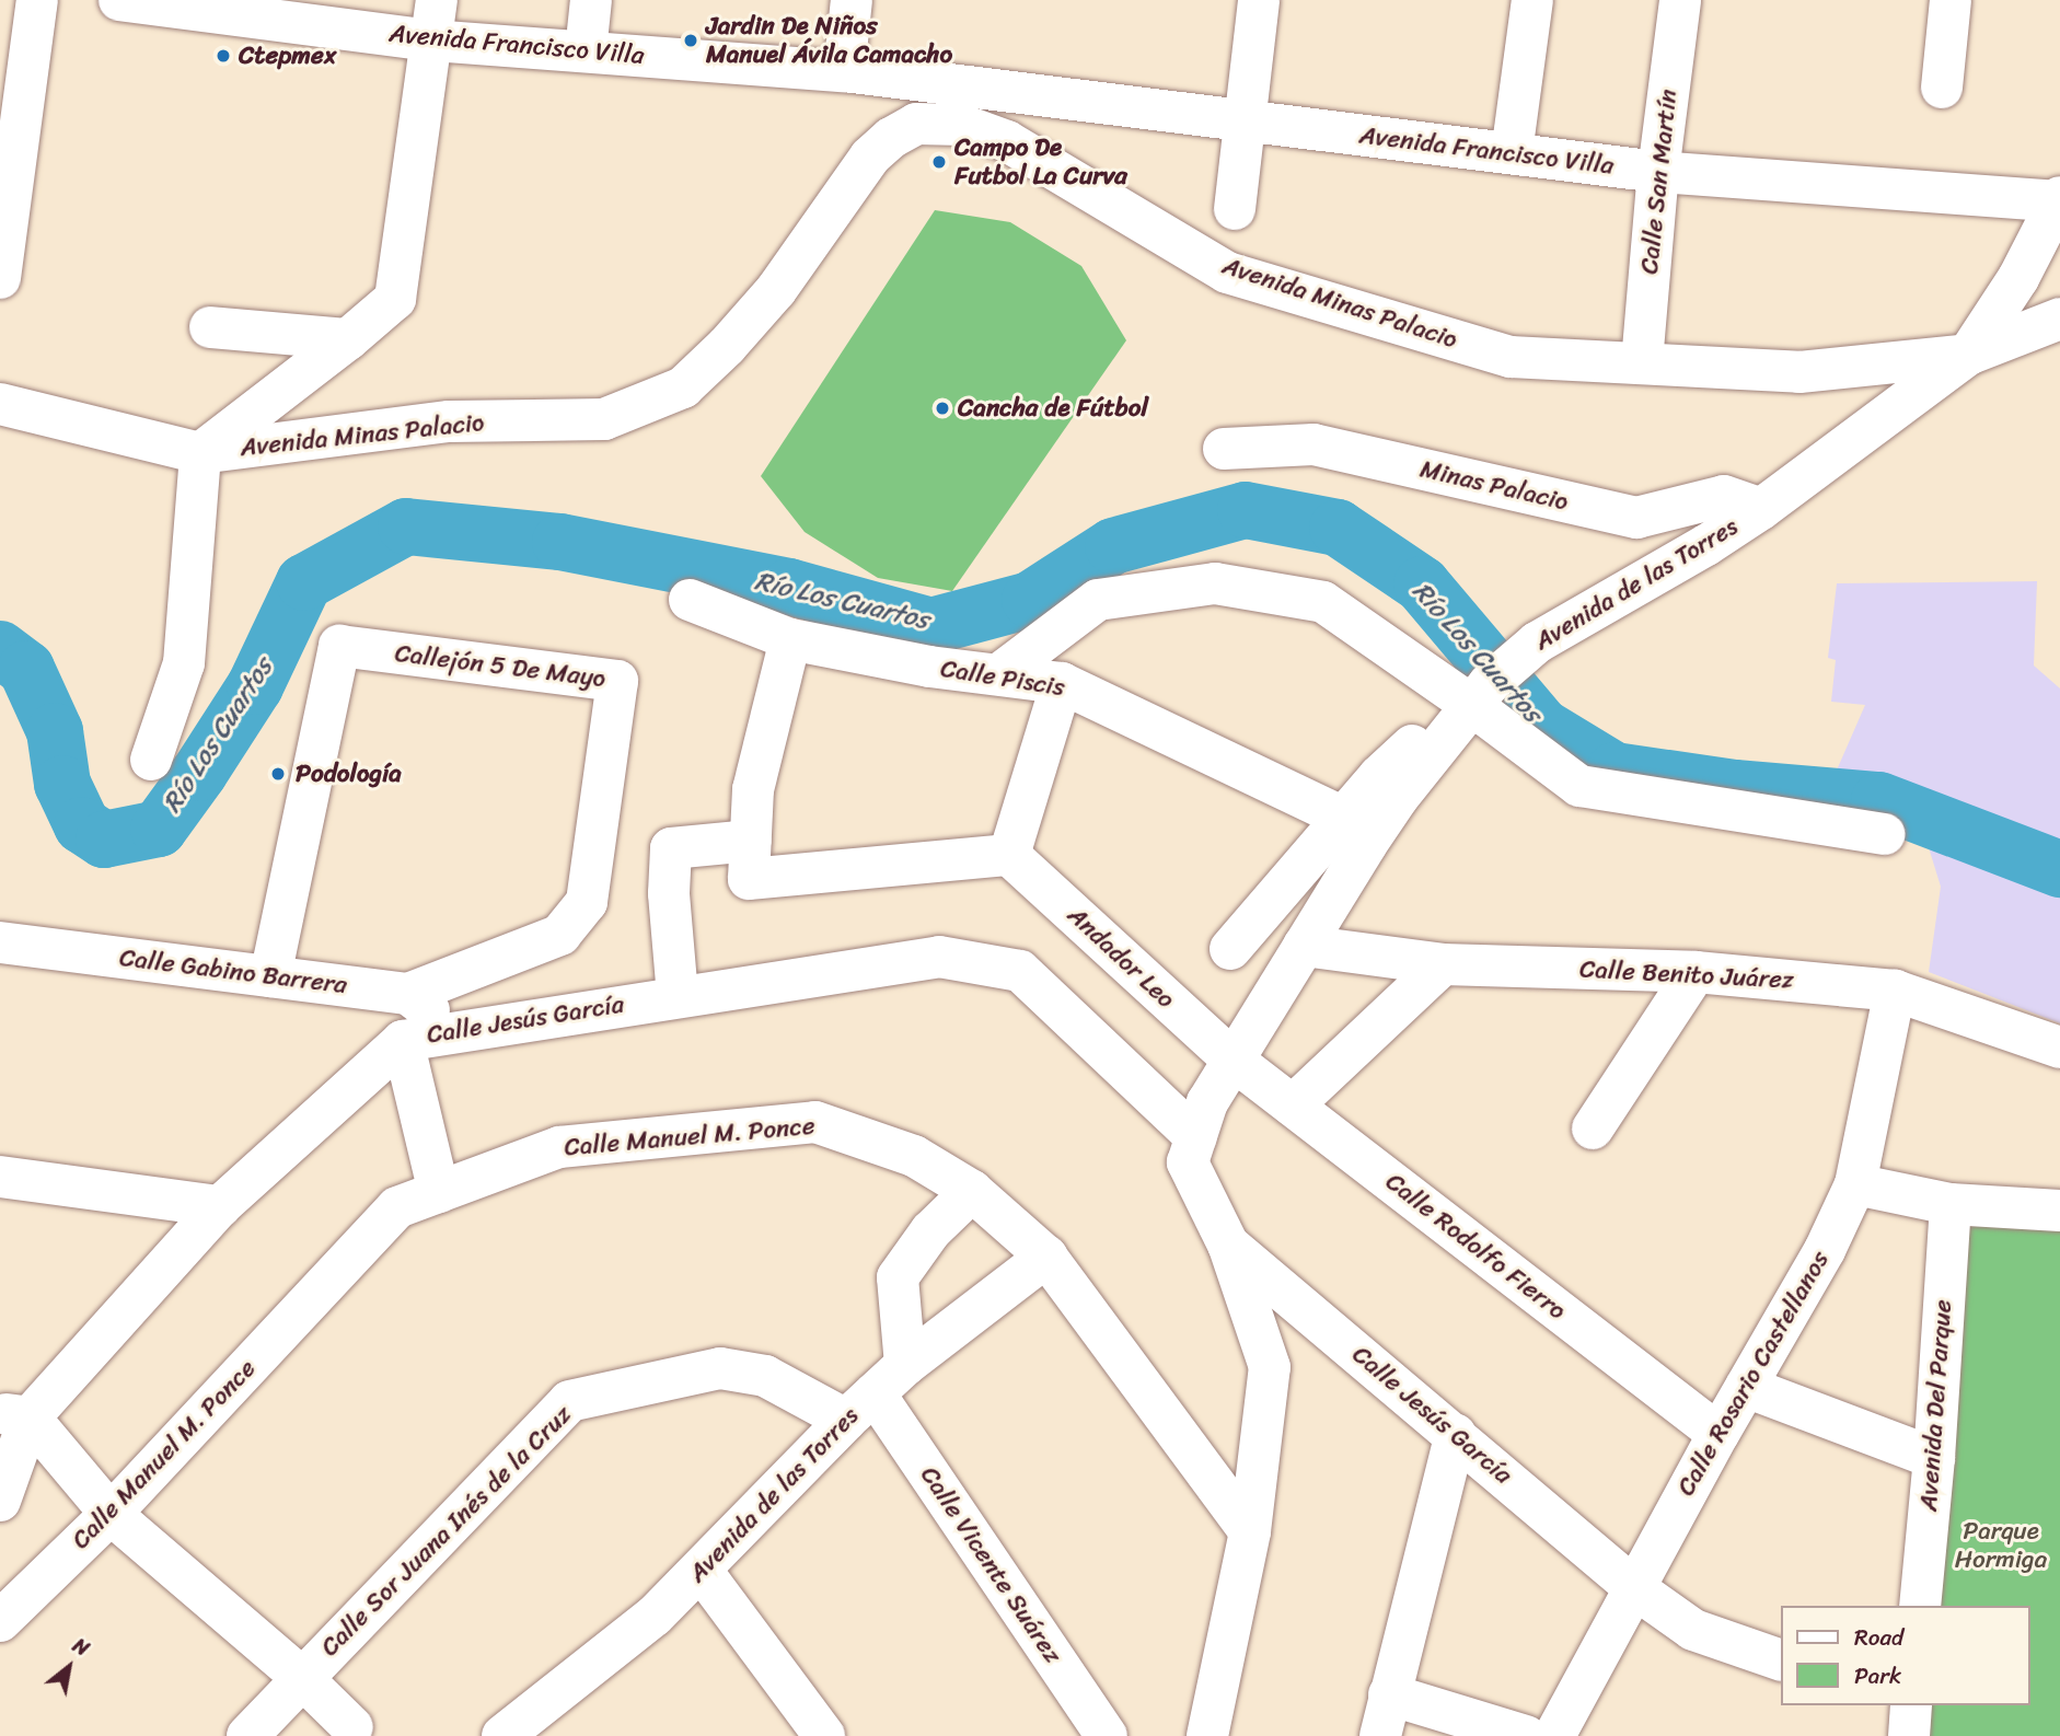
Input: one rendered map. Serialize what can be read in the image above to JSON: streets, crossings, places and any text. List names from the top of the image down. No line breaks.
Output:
{"streets":{"street":["Avenida Francisco Villa","Calle San Martín","Avenida Minas Palacio","Minas Palacio","Avenida de las Torres","Callejón 5 De Mayo","Calle Piscis","Andador Leo","Calle Gabino Barrera","Calle Benito Juárez","Calle Jesús García","Calle Manuel M. Ponce","Calle Rodolfo Fierro","Calle Rosario Castellanos","Avenida Del Parque","Calle Sor Juana Inés de la Cruz","Calle Vicente Suárez"]},"crossings":[["Avenida Francisco Villa","Calle San Martín"],["Avenida Francisco Villa","Avenida de las Torres"],["Calle San Martín","Avenida Minas Palacio"],["Avenida Minas Palacio","Avenida de las Torres"],["Minas Palacio","Avenida de las Torres"],["Avenida de las Torres","Andador Leo"],["Avenida de las Torres","Calle Benito Juárez"],["Avenida de las Torres","Calle Jesús García"],["Avenida de las Torres","Calle Manuel M. Ponce"],["Avenida de las Torres","Calle Rodolfo Fierro"],["Avenida de las Torres","Calle Sor Juana Inés de la Cruz"],["Avenida de las Torres","Calle Vicente Suárez"],["Callejón 5 De Mayo","Calle Gabino Barrera"],["Andador Leo","Calle Rodolfo Fierro"],["Calle Gabino Barrera","Calle Jesús García"],["Calle Benito Juárez","Calle Rosario Castellanos"],["Calle Jesús García","Calle Rosario Castellanos"],["Calle Rodolfo Fierro","Calle Rosario Castellanos"],["Calle Sor Juana Inés de la Cruz","Calle Vicente Suárez"]],"water":["Río Los Cuartos"],"parks":["Parque Hormiga"],"places":["Jardin De Niños Manuel Ávila Camacho","Ctepmex","Campo De Futbol La Curva","Cancha de Fútbol","Podología"],"legend":["Road","Park"],"north":"top right"}
